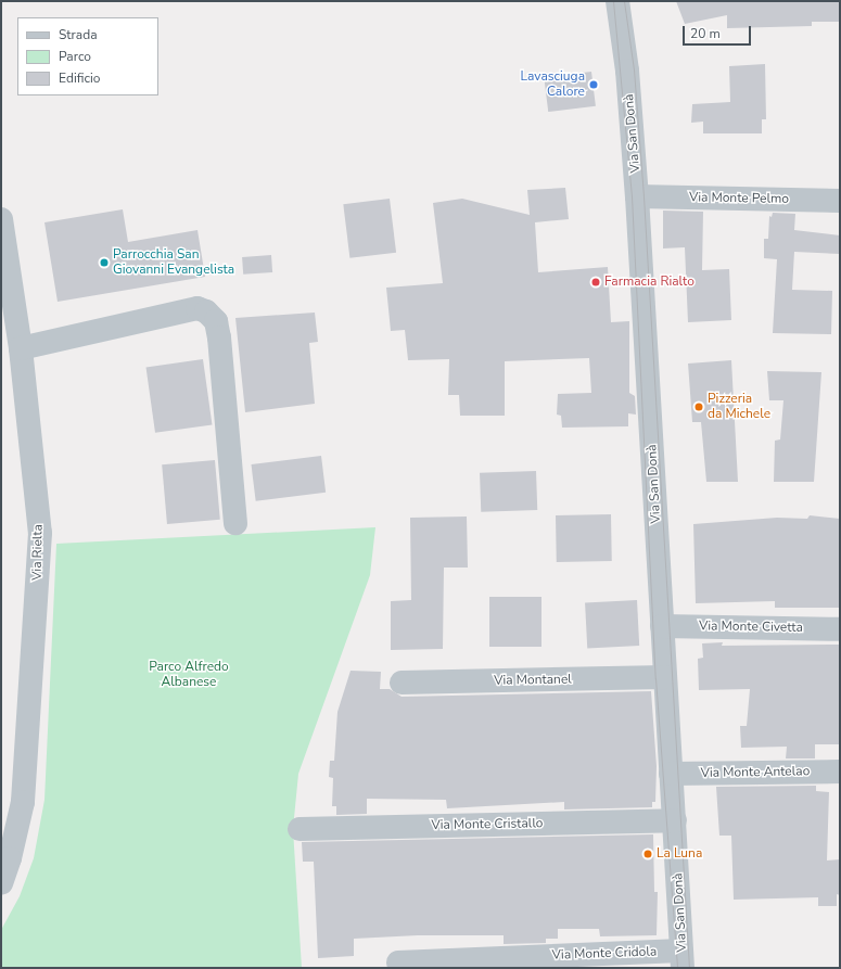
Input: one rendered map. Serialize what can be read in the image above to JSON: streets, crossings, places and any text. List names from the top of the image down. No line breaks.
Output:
{"streets":{"street":["Via San Donà","Via Monte Pelmo","Via Rielta","Via Monte Civetta","Via Montanel","Via Monte Antelao","Via Monte Cristallo","Via Monte Cridola"]},"crossings":[["Via San Donà","Via Monte Pelmo"],["Via San Donà","Via Monte Civetta"],["Via San Donà","Via Montanel"],["Via San Donà","Via Monte Antelao"],["Via San Donà","Via Monte Cristallo"],["Via San Donà","Via Monte Cridola"]],"parks":["Parco Alfredo Albanese"],"places":["Lavasciuga Calore","Parrocchia San Giovanni Evangelista","Farmacia Rialto","Pizzeria da Michele","La Luna"],"legend":["Strada","Parco","Edificio"],"scale_bar":"20 m"}
